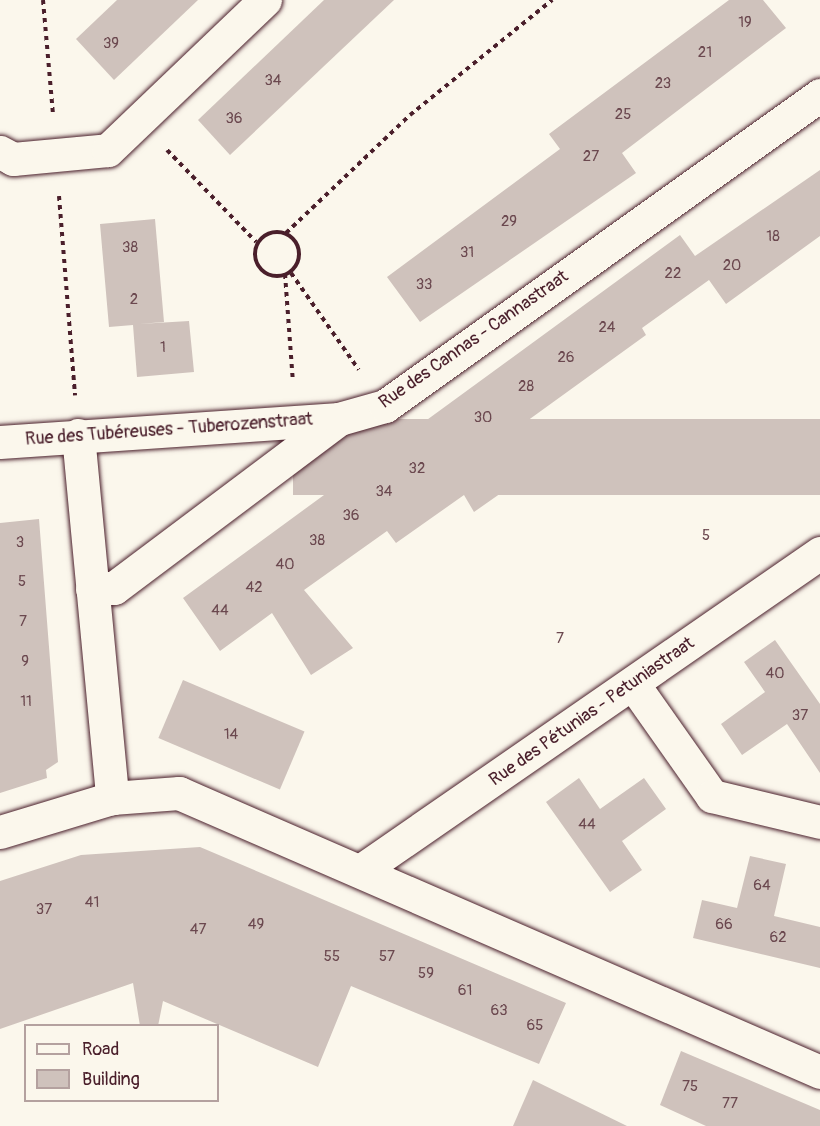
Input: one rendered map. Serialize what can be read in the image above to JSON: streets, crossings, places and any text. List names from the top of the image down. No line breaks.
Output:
{"streets":{"street":["Rue des Cannas - Cannastraat","Rue des Tubéreuses - Tuberozenstraat","Rue des Pétunias - Petuniastraat"]},"crossings":[["Rue des Cannas - Cannastraat","Rue des Tubéreuses - Tuberozenstraat"]],"house_numbers":["19","39","21","34","23","25","36","27","29","18","38","31","20","22","33","2","24","1","26","28","30","32","34","36","5","38","3","40","5","42","44","7","7","9","40","11","37","14","44","64","41","37","49","66","47","62","55","57","59","61","63","65","75","77"],"legend":["Road","Building"]}
